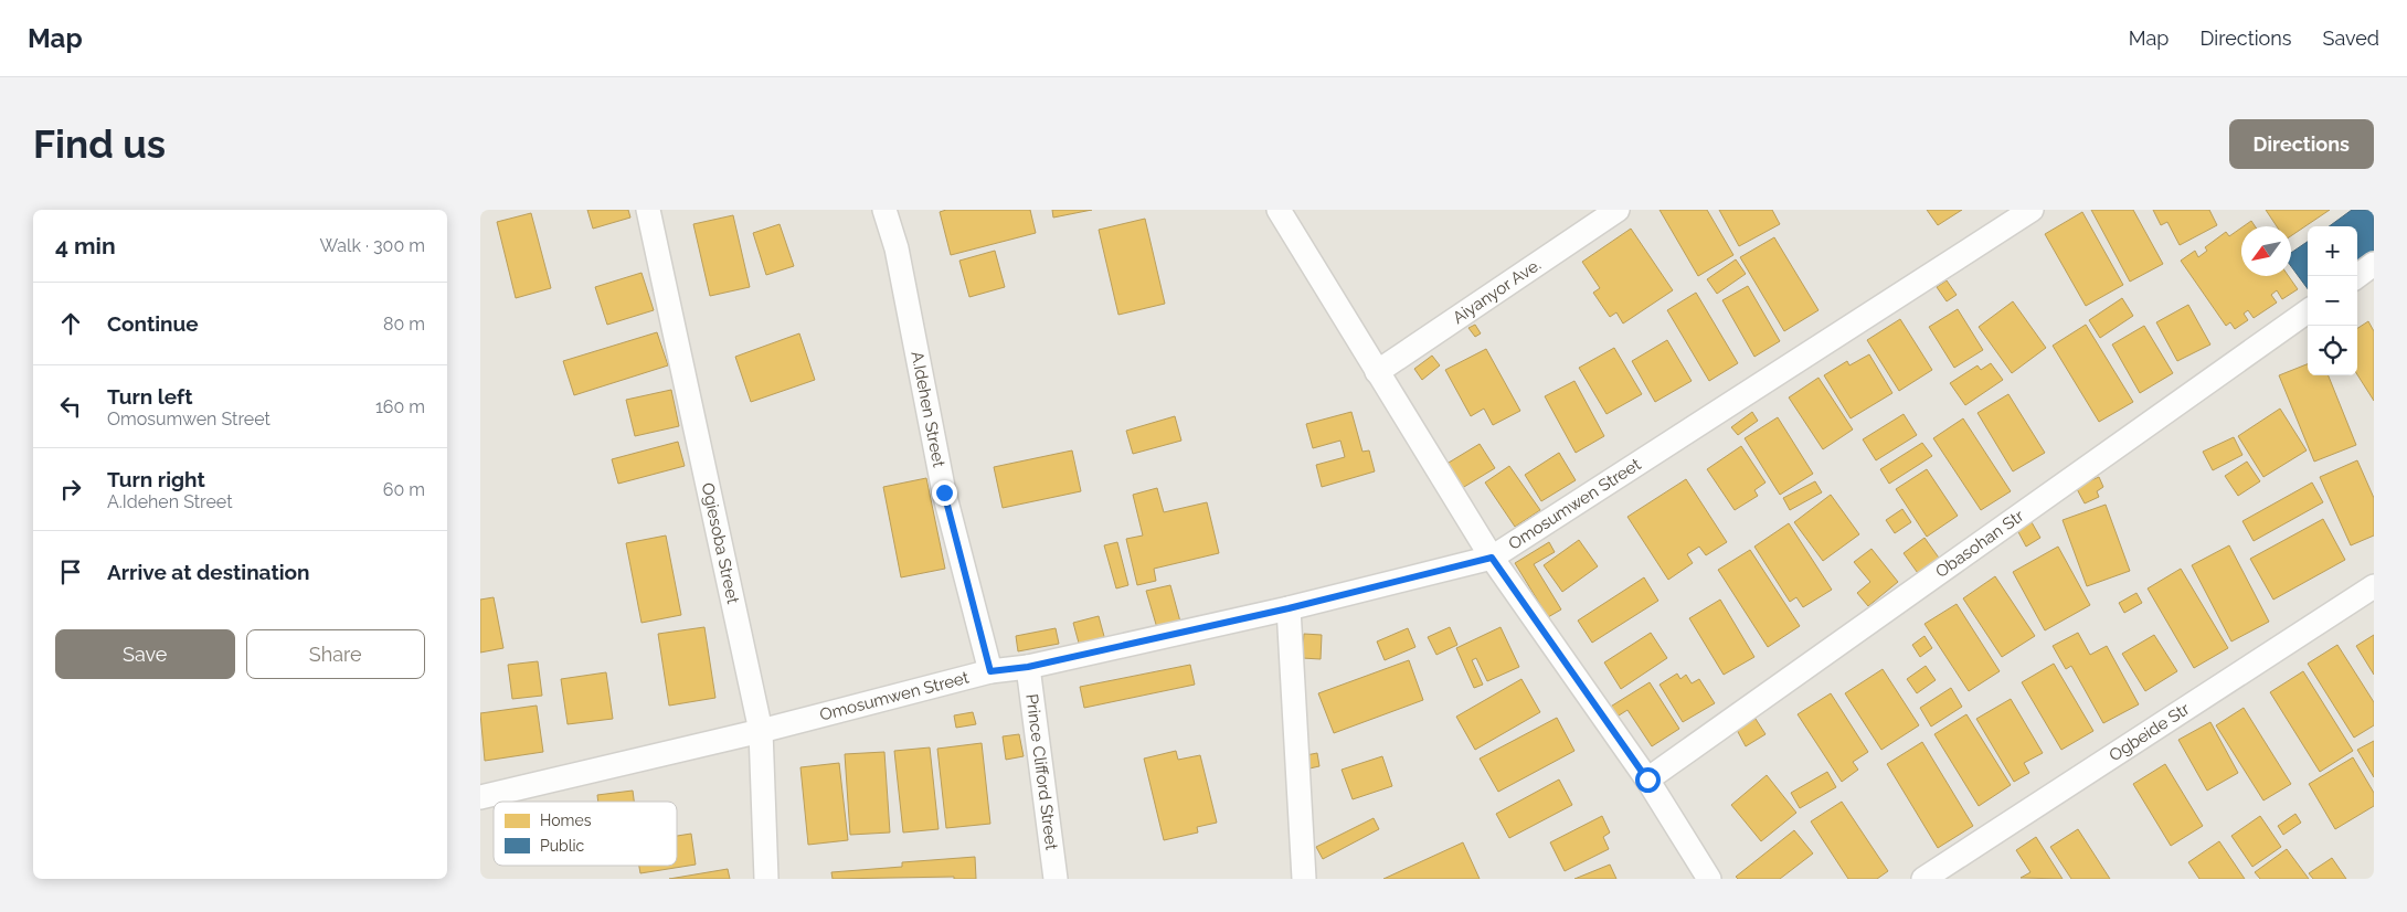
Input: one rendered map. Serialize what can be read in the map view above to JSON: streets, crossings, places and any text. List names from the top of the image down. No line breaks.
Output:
{"streets":{"street":["Aiyanyor Ave.","A.Idehen Street","Omosumwen Street","Ogiesoba Street","Obasohan Str","Ogbeide Str","Prince Clifford Street"]},"crossings":[["A.Idehen Street","Omosumwen Street"],["Omosumwen Street","Ogiesoba Street"],["Omosumwen Street","Prince Clifford Street"]],"legend":["Homes","Public"],"north":"bottom left","page":{"header":"Map","nav":["Map","Directions","Saved"],"buttons":["Directions",["Save","Share"]],"title":"Find us","heading":["4 min","Walk · 300 m"],"map_buttons":["+","−"],"list":[["Continue","80 m"],["Turn left","Omosumwen Street","160 m"],["Turn right","A.Idehen Street","60 m"],"Arrive at destination"]}}
